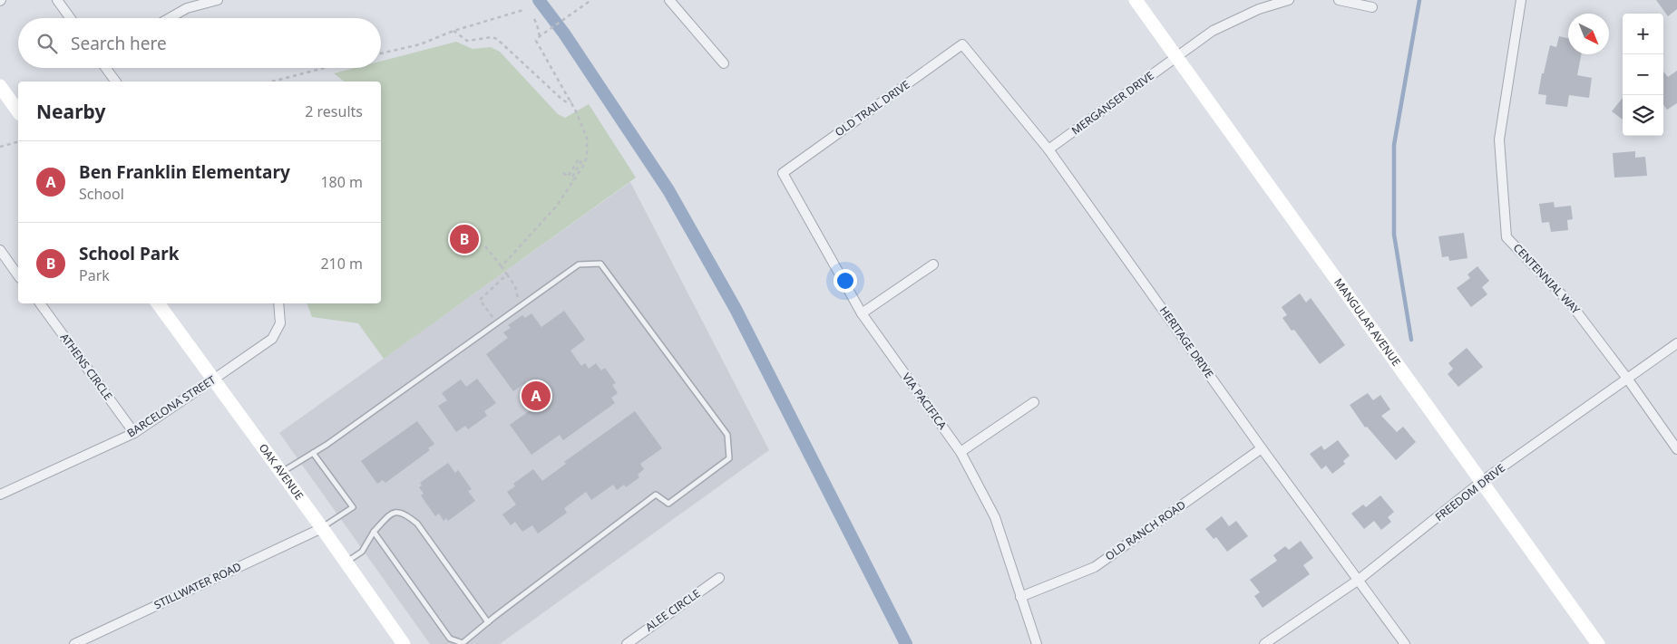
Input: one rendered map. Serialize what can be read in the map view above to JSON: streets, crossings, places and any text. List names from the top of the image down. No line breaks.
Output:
{"streets":{"street":["MERGANSER DRIVE","OLD TRAIL DRIVE","CENTENNIAL WAY","MANGULAR AVENUE","HERITAGE DRIVE","ATHENS CIRCLE","VIA PACIFICA","BARCELONA STREET","OAK AVENUE","FREEDOM DRIVE","OLD RANCH ROAD","STILLWATER ROAD","ALEE CIRCLE"]},"crossings":[["MERGANSER DRIVE","MANGULAR AVENUE"],["MERGANSER DRIVE","HERITAGE DRIVE"],["OLD TRAIL DRIVE","HERITAGE DRIVE"],["OLD TRAIL DRIVE","VIA PACIFICA"],["CENTENNIAL WAY","FREEDOM DRIVE"],["MANGULAR AVENUE","FREEDOM DRIVE"],["HERITAGE DRIVE","FREEDOM DRIVE"],["HERITAGE DRIVE","OLD RANCH ROAD"],["ATHENS CIRCLE","BARCELONA STREET"],["VIA PACIFICA","OLD RANCH ROAD"],["BARCELONA STREET","OAK AVENUE"],["OAK AVENUE","STILLWATER ROAD"]],"north":"bottom right","page":{"map_buttons":["+","−"],"search":"Search here","heading":["Nearby","2 results"],"list":[{"mark":"A","name":"Ben Franklin Elementary","note":"School","value":"180 m"},{"mark":"B","name":"School Park","note":"Park","value":"210 m"}],"pins":["B","A"]}}
